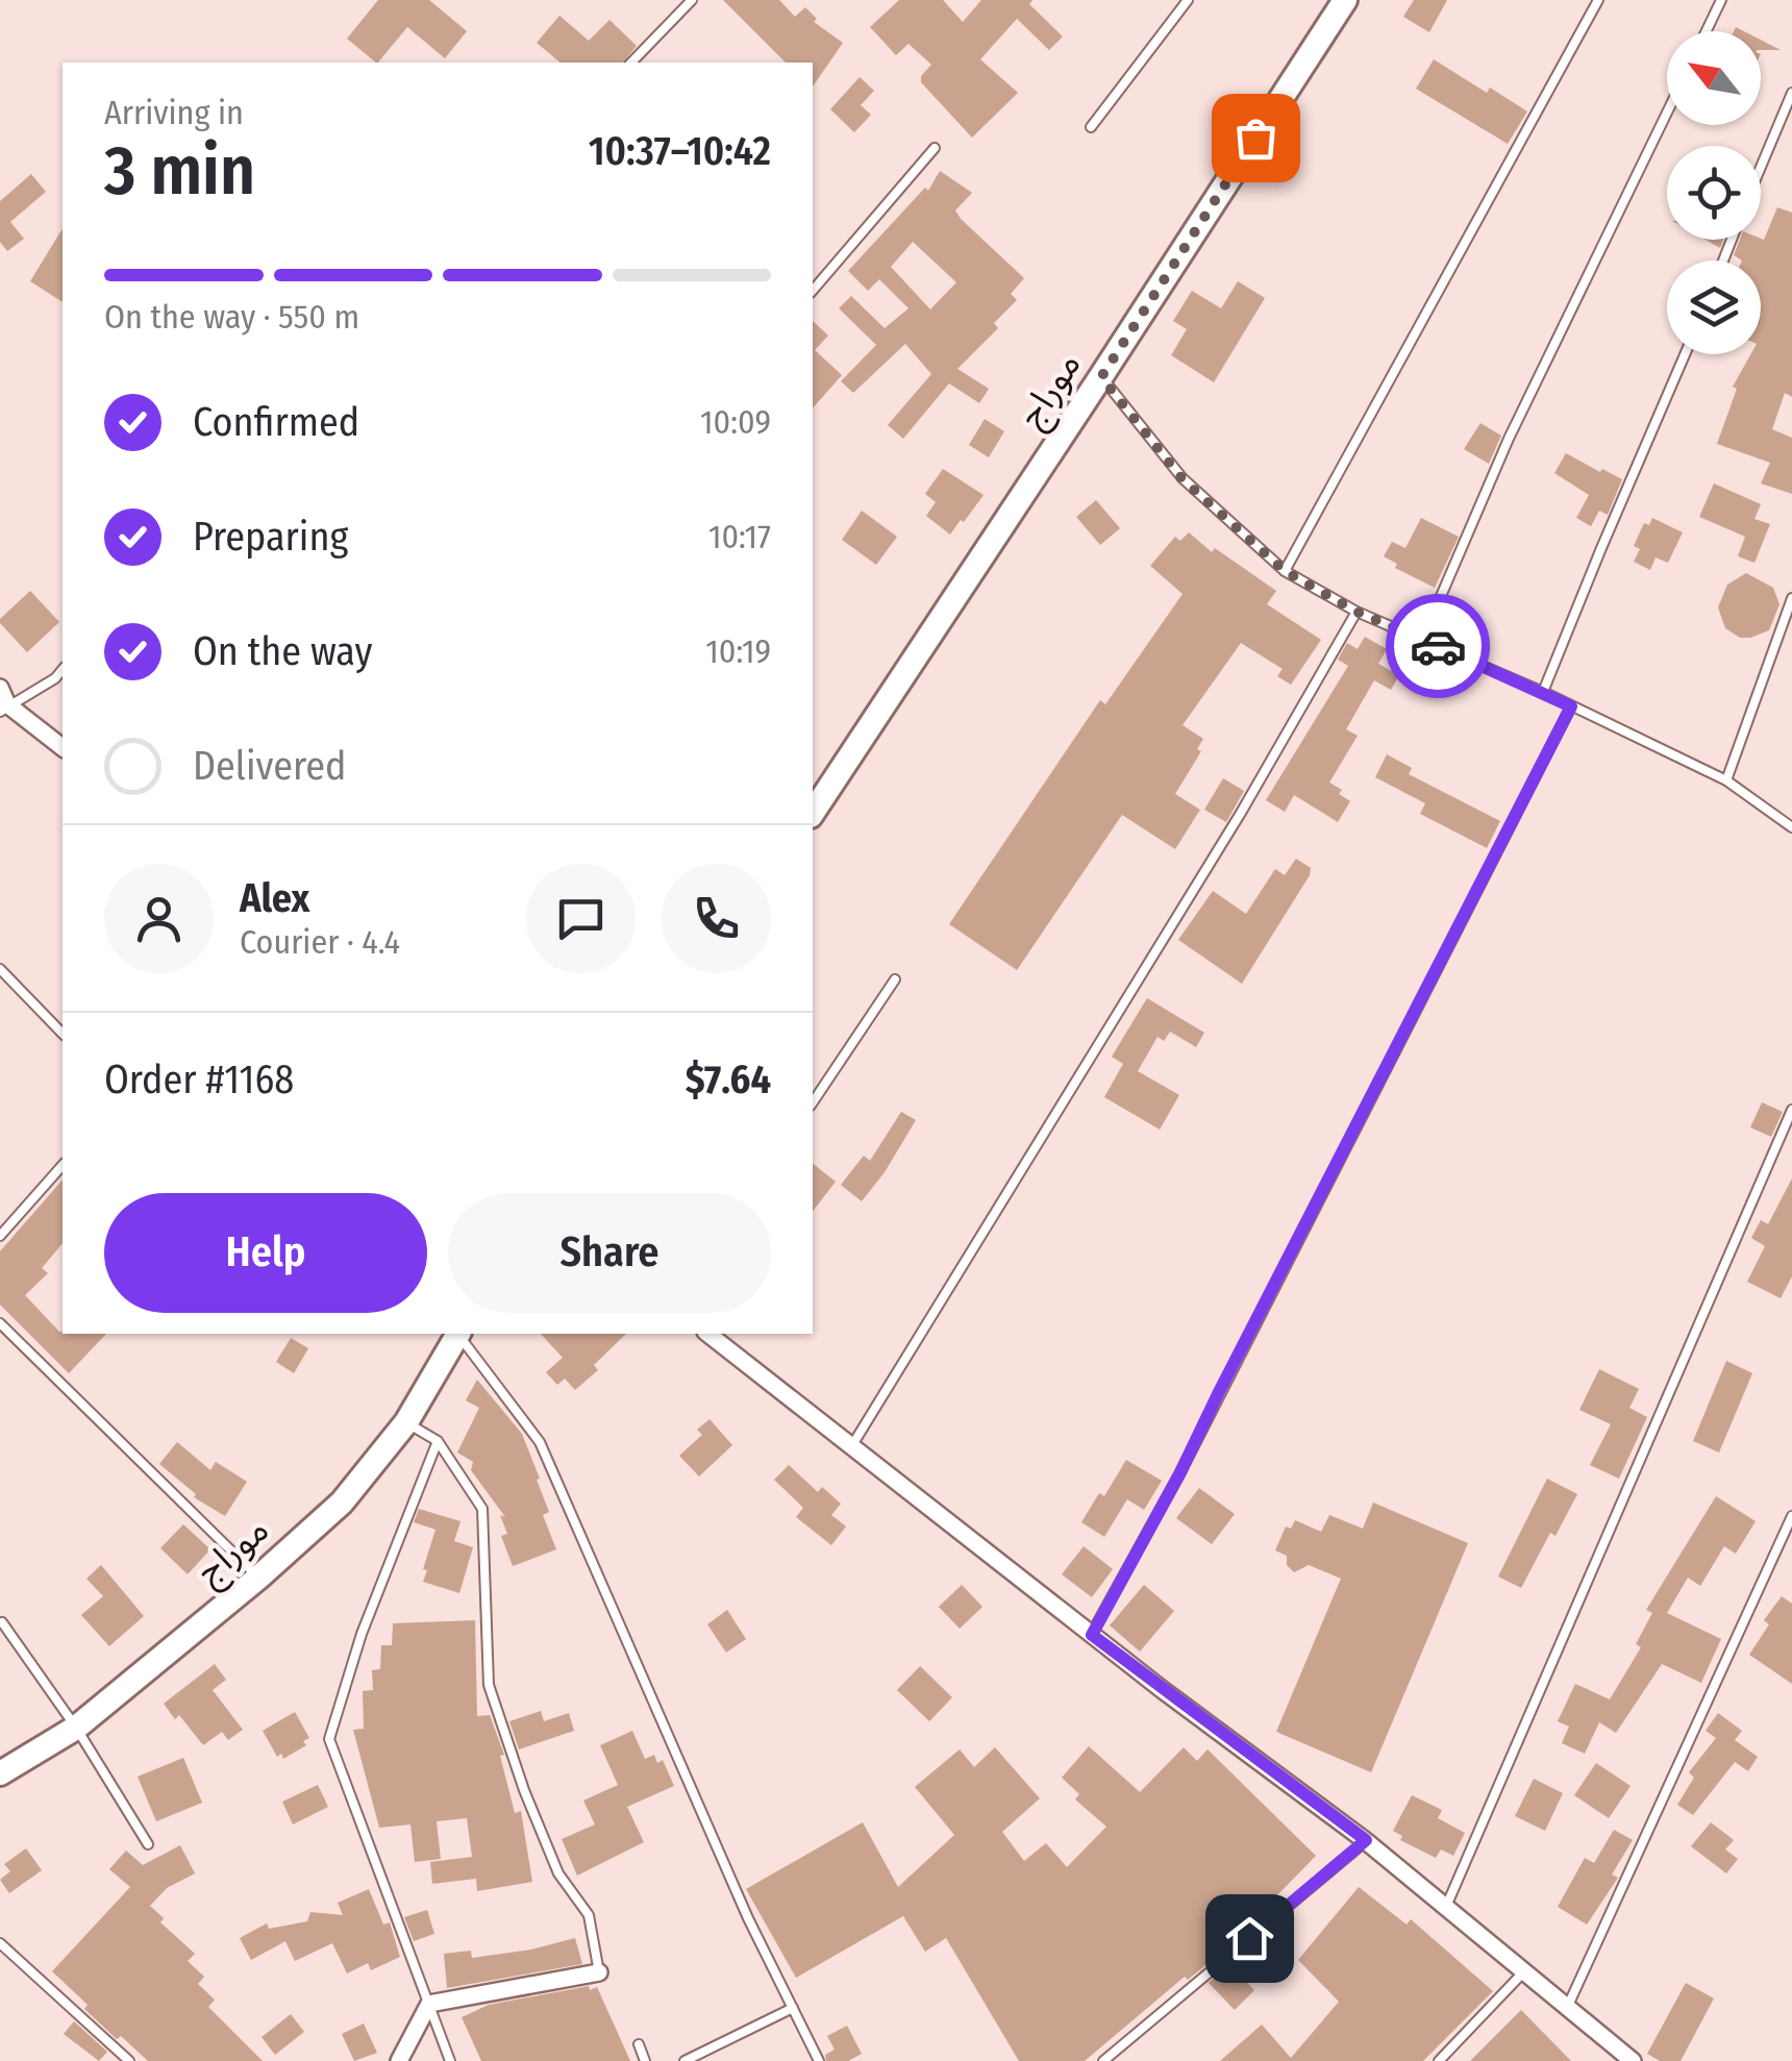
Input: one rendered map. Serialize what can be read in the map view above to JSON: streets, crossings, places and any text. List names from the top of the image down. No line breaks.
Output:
{"streets":{"main road":["موراج"]},"north":"top left","page":{"heading":["3 min","Arriving in","10:37–10:42"],"panel":["Alex","Courier · 4.4","Order #1168","$7.64"],"bar":"On the way · 550 m","list":[["Confirmed","10:09"],["Preparing","10:17"],["On the way","10:19"],"Delivered"],"buttons":["Help","Share"]}}
